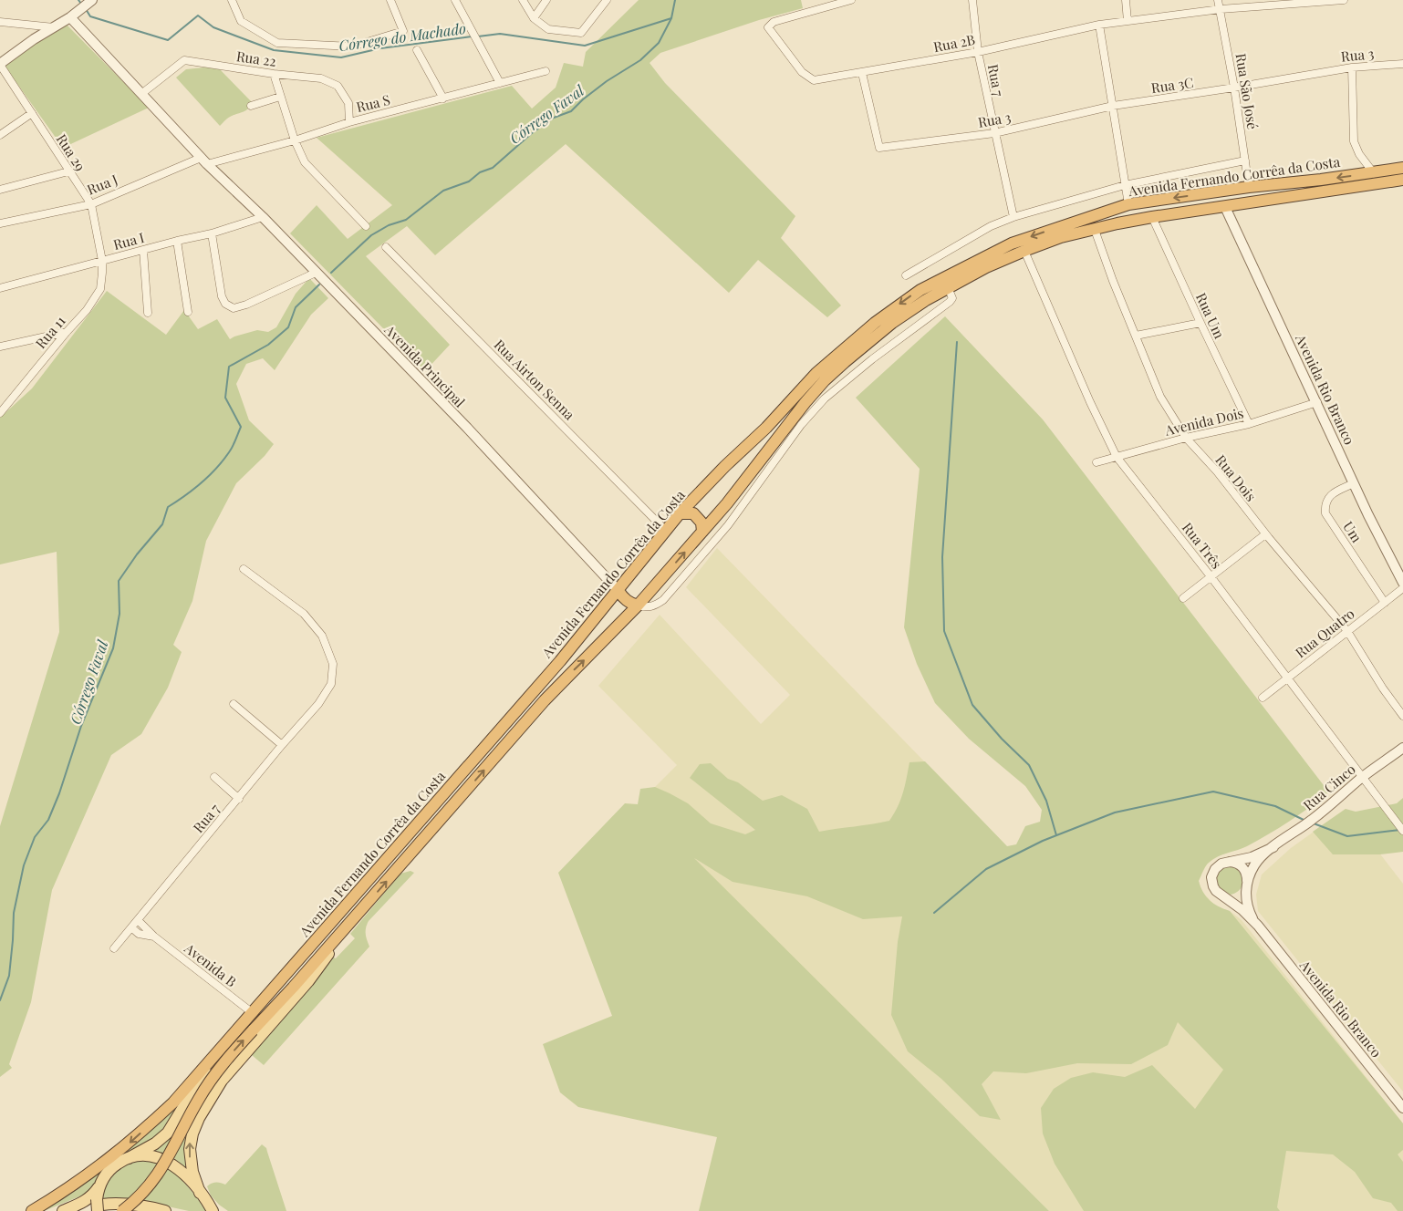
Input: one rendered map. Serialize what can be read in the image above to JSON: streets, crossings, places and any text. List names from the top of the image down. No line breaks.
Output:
{"streets":{"highway":["Avenida Fernando Corrêa da Costa"],"street":["Rua 2B","Rua 3","Rua 22","Rua 7","Rua 3C","Rua São José","Rua S","Rua 29","Rua J","Rua I","Rua Um","Rua 11","Avenida Principal","Rua Airton Senna","Avenida Rio Branco","Avenida Dois","Rua Dois","Um","Rua Três","Rua Quatro","Rua Cinco","Avenida B"]},"crossings":[["Rua 2B","Rua 3"],["Rua 2B","Rua 7"],["Rua 2B","Rua São José"],["Rua 3","Rua 7"],["Rua 3","Rua 3C"],["Rua 3","Rua São José"],["Rua 22","Rua S"],["Rua 22","Avenida Principal"],["Rua 7","Avenida B"],["Rua 3C","Rua São José"],["Rua São José","Avenida Fernando Corrêa da Costa"],["Rua S","Rua J"],["Rua S","Avenida Principal"],["Rua 29","Rua J"],["Rua 29","Rua I"],["Rua 29","Rua 11"],["Avenida Fernando Corrêa da Costa","Rua Um"],["Avenida Fernando Corrêa da Costa","Avenida Principal"],["Avenida Fernando Corrêa da Costa","Rua Airton Senna"],["Avenida Fernando Corrêa da Costa","Avenida Rio Branco"],["Avenida Fernando Corrêa da Costa","Rua Dois"],["Avenida Fernando Corrêa da Costa","Rua Três"],["Avenida Fernando Corrêa da Costa","Avenida B"],["Rua J","Avenida Principal"],["Rua I","Rua 11"],["Rua I","Avenida Principal"],["Rua Um","Avenida Dois"],["Avenida Rio Branco","Avenida Dois"],["Avenida Rio Branco","Um"],["Avenida Dois","Rua Dois"],["Avenida Dois","Rua Três"],["Rua Dois","Rua Quatro"],["Um","Rua Quatro"],["Rua Três","Rua Quatro"],["Rua Três","Rua Cinco"]],"water":["Córrego do Machado","Córrego Faval"]}
